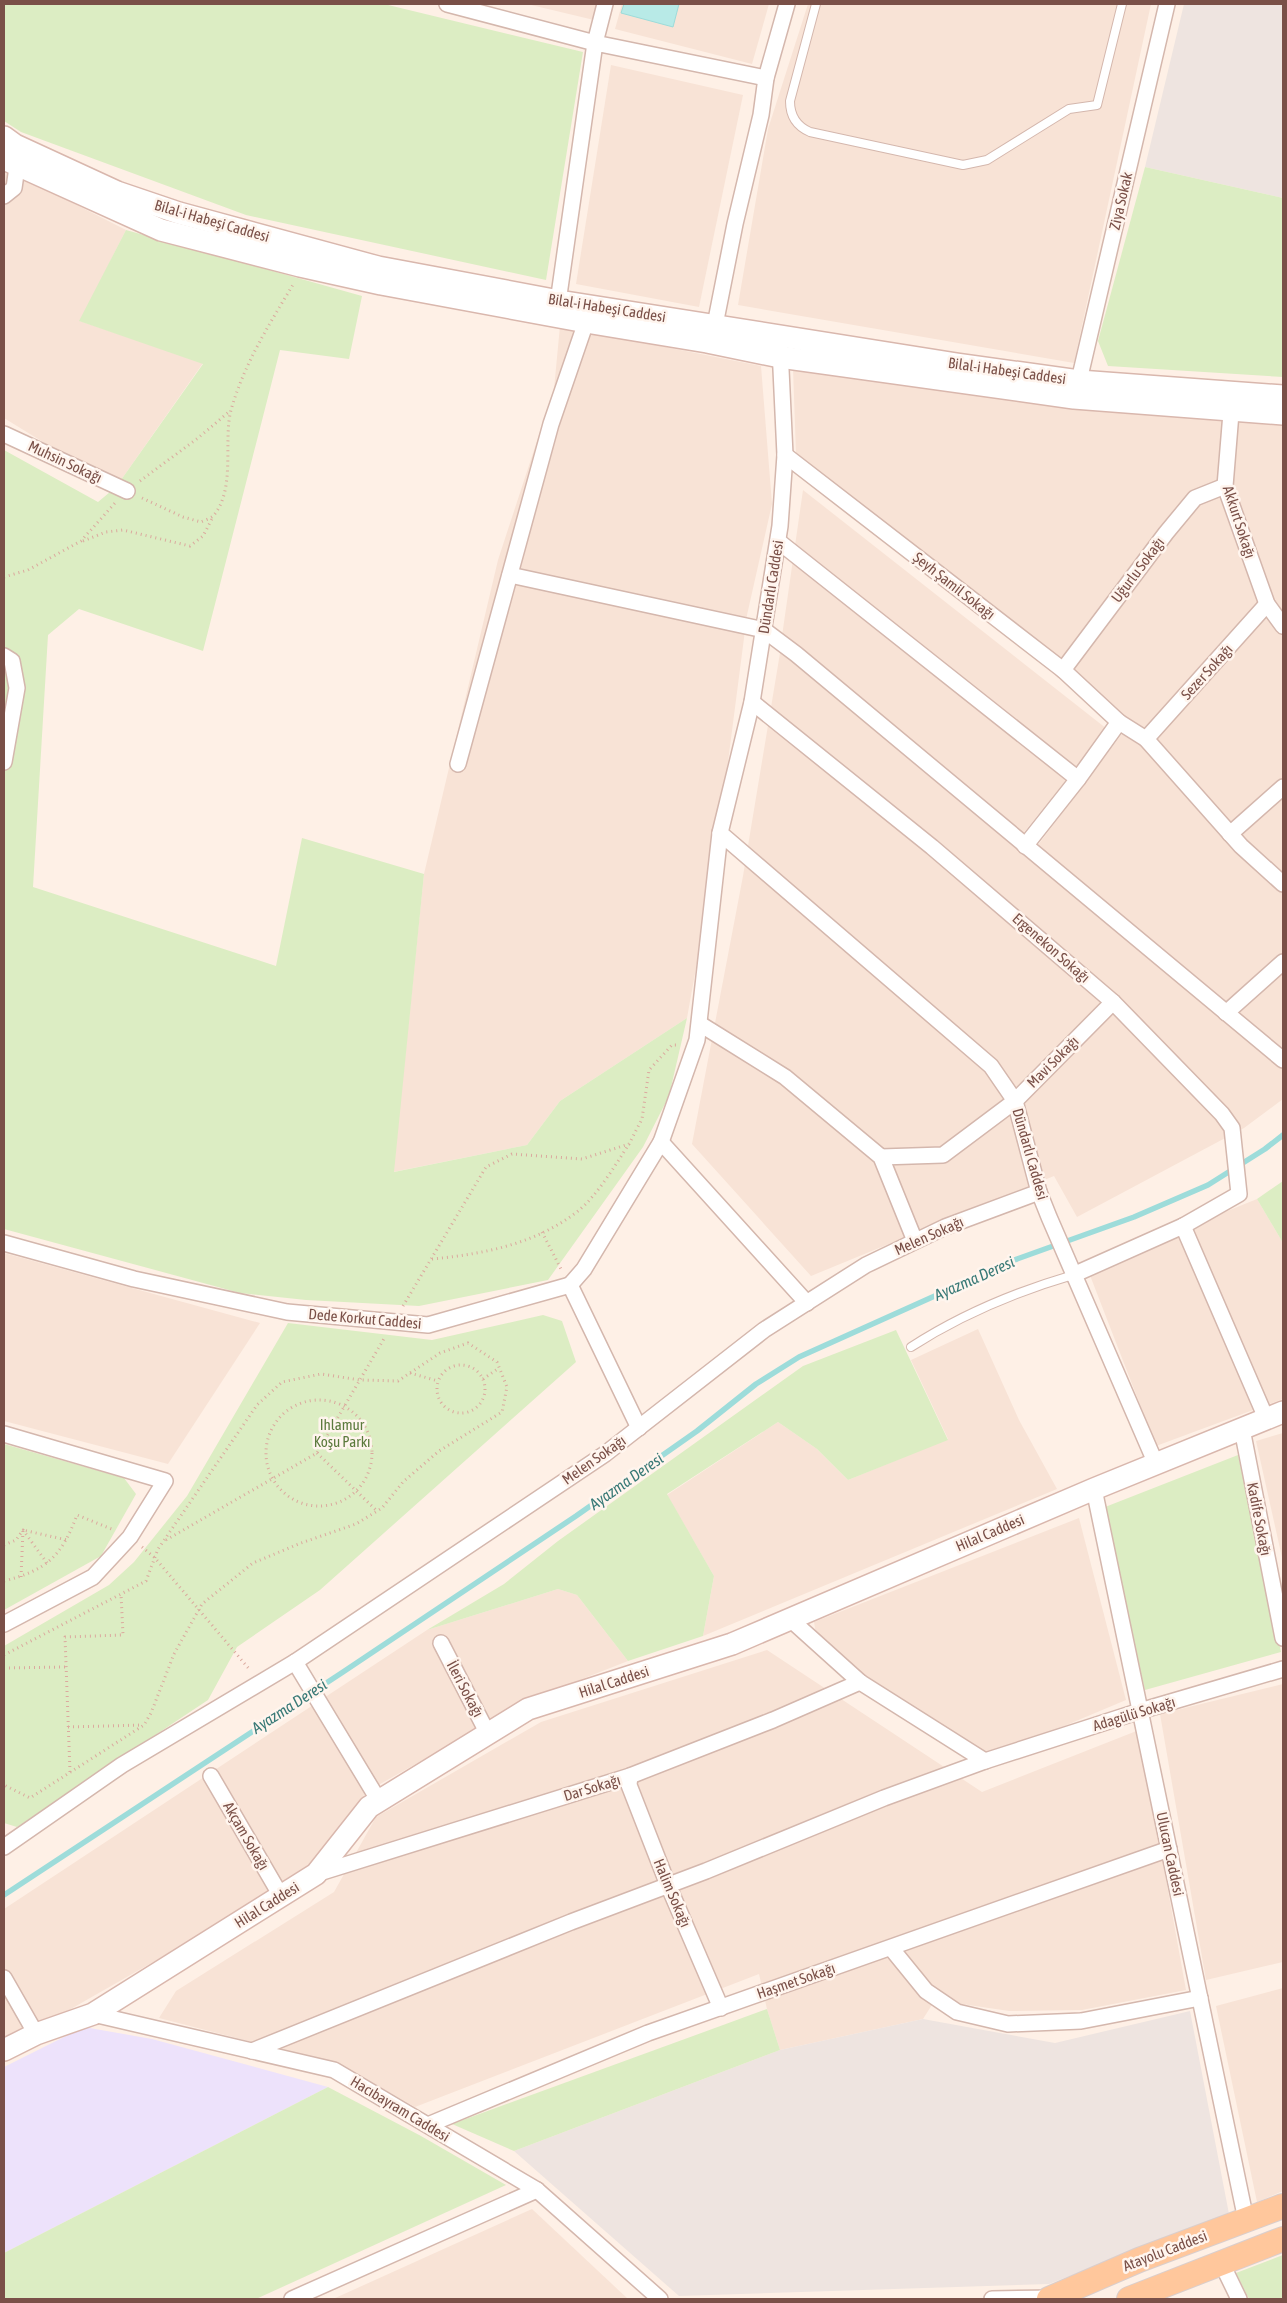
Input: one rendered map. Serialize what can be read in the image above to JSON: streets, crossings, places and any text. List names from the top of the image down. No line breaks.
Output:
{"streets":{"main road":["Atayolu Caddesi"],"street":["Ziya Sokak","Bilal-i Habeşi Caddesi","Muhsin Sokağı","Akkurt Sokağı","Uğurlu Sokağı","Şeyh Şamil Sokağı","Dündarlı Caddesi","Sezer Sokağı","Ergenekon Sokağı","Mavi Sokağı","Melen Sokağı","Dede Korkut Caddesi","Kadife Sokağı","Hilal Caddesi","İleri Sokağı","Adagülü Sokağı","Dar Sokağı","Akçam Sokağı","Ulucan Caddesi","Halim Sokağı","Haşmet Sokağı","Hacıbayram Caddesi"]},"crossings":[["Ziya Sokak","Bilal-i Habeşi Caddesi"],["Bilal-i Habeşi Caddesi","Akkurt Sokağı"],["Bilal-i Habeşi Caddesi","Dündarlı Caddesi"],["Akkurt Sokağı","Uğurlu Sokağı"],["Akkurt Sokağı","Sezer Sokağı"],["Uğurlu Sokağı","Şeyh Şamil Sokağı"],["Şeyh Şamil Sokağı","Dündarlı Caddesi"],["Şeyh Şamil Sokağı","Sezer Sokağı"],["Dündarlı Caddesi","Ergenekon Sokağı"],["Dündarlı Caddesi","Mavi Sokağı"],["Dündarlı Caddesi","Melen Sokağı"],["Dündarlı Caddesi","Dede Korkut Caddesi"],["Dündarlı Caddesi","Hilal Caddesi"],["Ergenekon Sokağı","Mavi Sokağı"],["Kadife Sokağı","Hilal Caddesi"],["Hilal Caddesi","İleri Sokağı"],["Hilal Caddesi","Dar Sokağı"],["Hilal Caddesi","Akçam Sokağı"],["Hilal Caddesi","Ulucan Caddesi"],["Hilal Caddesi","Hacıbayram Caddesi"],["Adagülü Sokağı","Ulucan Caddesi"],["Adagülü Sokağı","Halim Sokağı"],["Adagülü Sokağı","Hacıbayram Caddesi"],["Dar Sokağı","Halim Sokağı"],["Ulucan Caddesi","Haşmet Sokağı"],["Ulucan Caddesi","Atayolu Caddesi"],["Halim Sokağı","Haşmet Sokağı"],["Haşmet Sokağı","Hacıbayram Caddesi"]],"water":["Ayazma Deresi"],"parks":["Ihlamur Koşu Parkı"]}
